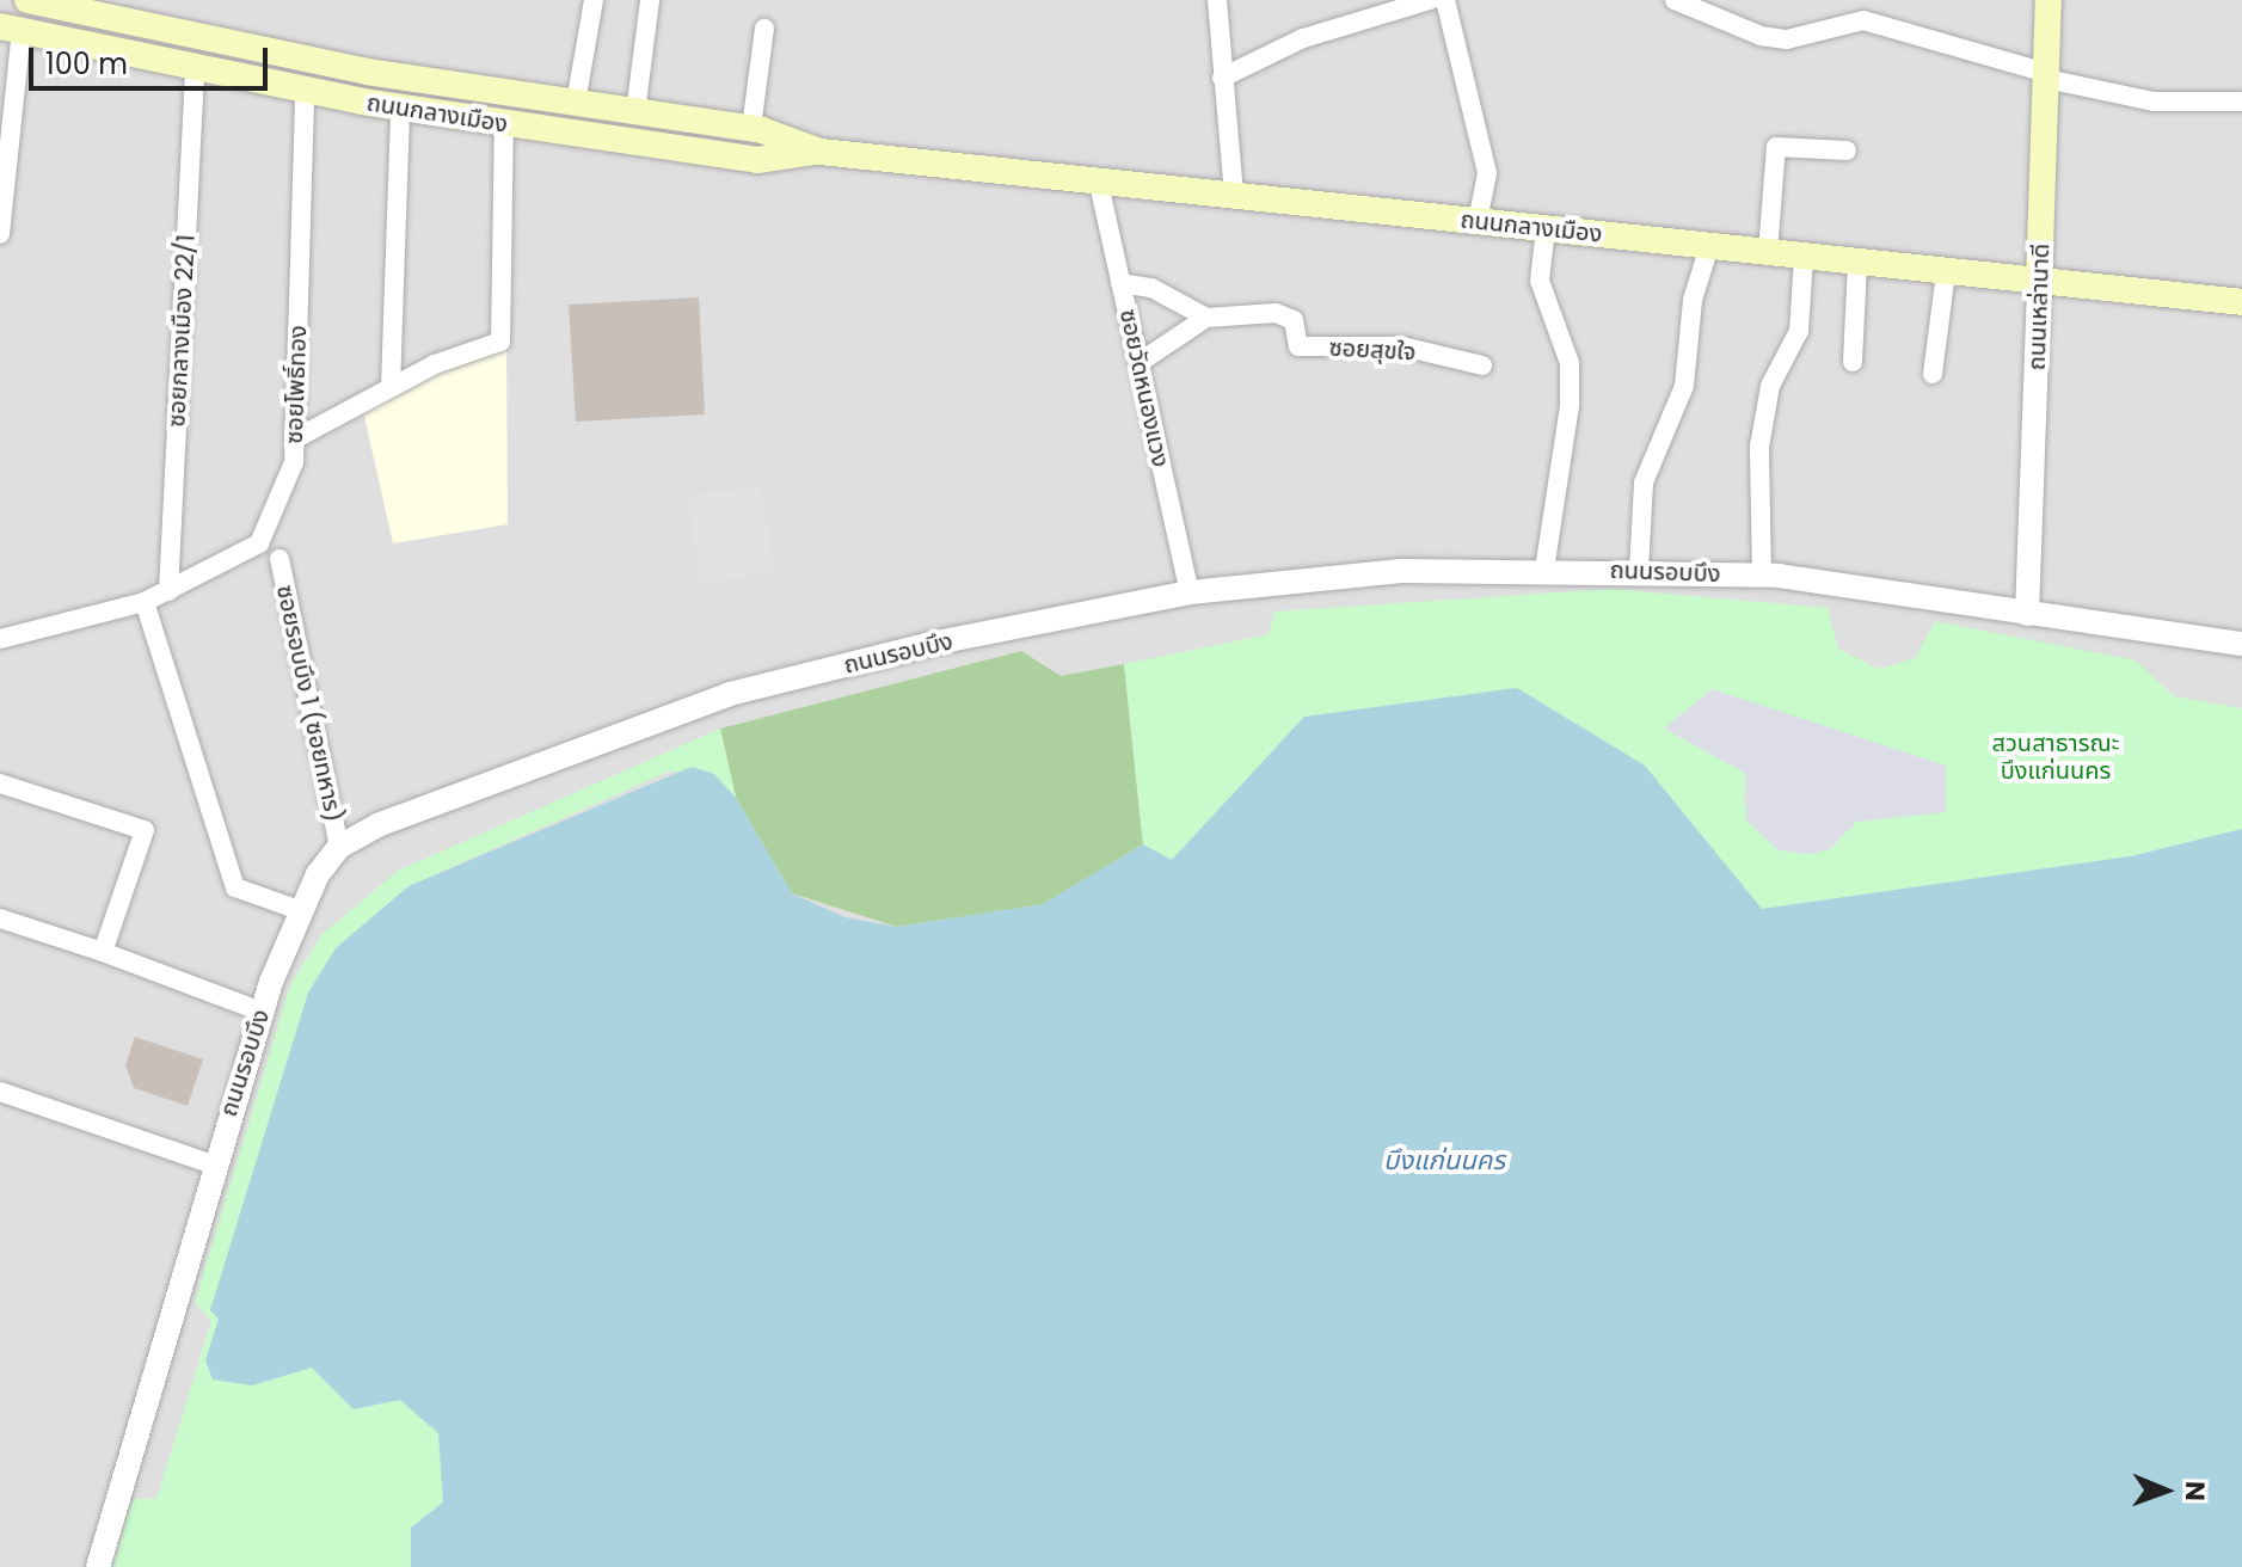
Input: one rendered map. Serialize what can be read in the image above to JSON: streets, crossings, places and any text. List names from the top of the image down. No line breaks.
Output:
{"streets":{"main road":["ถนนกลางเมือง","ถนนเหล่านาดี"],"street":["ซอยกลางเมือง 22/1","ซอยสุขใจ","ซอยโพธิ์ทอง","ซอยวัดหนองแวง","ถนนรอบบึง","ซอยรอบบึง 1 (ซอยทหาร)"]},"crossings":[["ถนนกลางเมือง","ถนนเหล่านาดี"],["ถนนกลางเมือง","ซอยกลางเมือง 22/1"],["ถนนกลางเมือง","ซอยโพธิ์ทอง"],["ถนนกลางเมือง","ซอยวัดหนองแวง"],["ถนนเหล่านาดี","ถนนรอบบึง"],["ซอยกลางเมือง 22/1","ซอยโพธิ์ทอง"],["ซอยวัดหนองแวง","ถนนรอบบึง"],["ถนนรอบบึง","ซอยรอบบึง 1 (ซอยทหาร)"]],"water":["บึงแก่นนคร"],"parks":["สวนสาธารณะ บึงแก่นนคร"],"scale_bar":"100 m","north":"right"}
